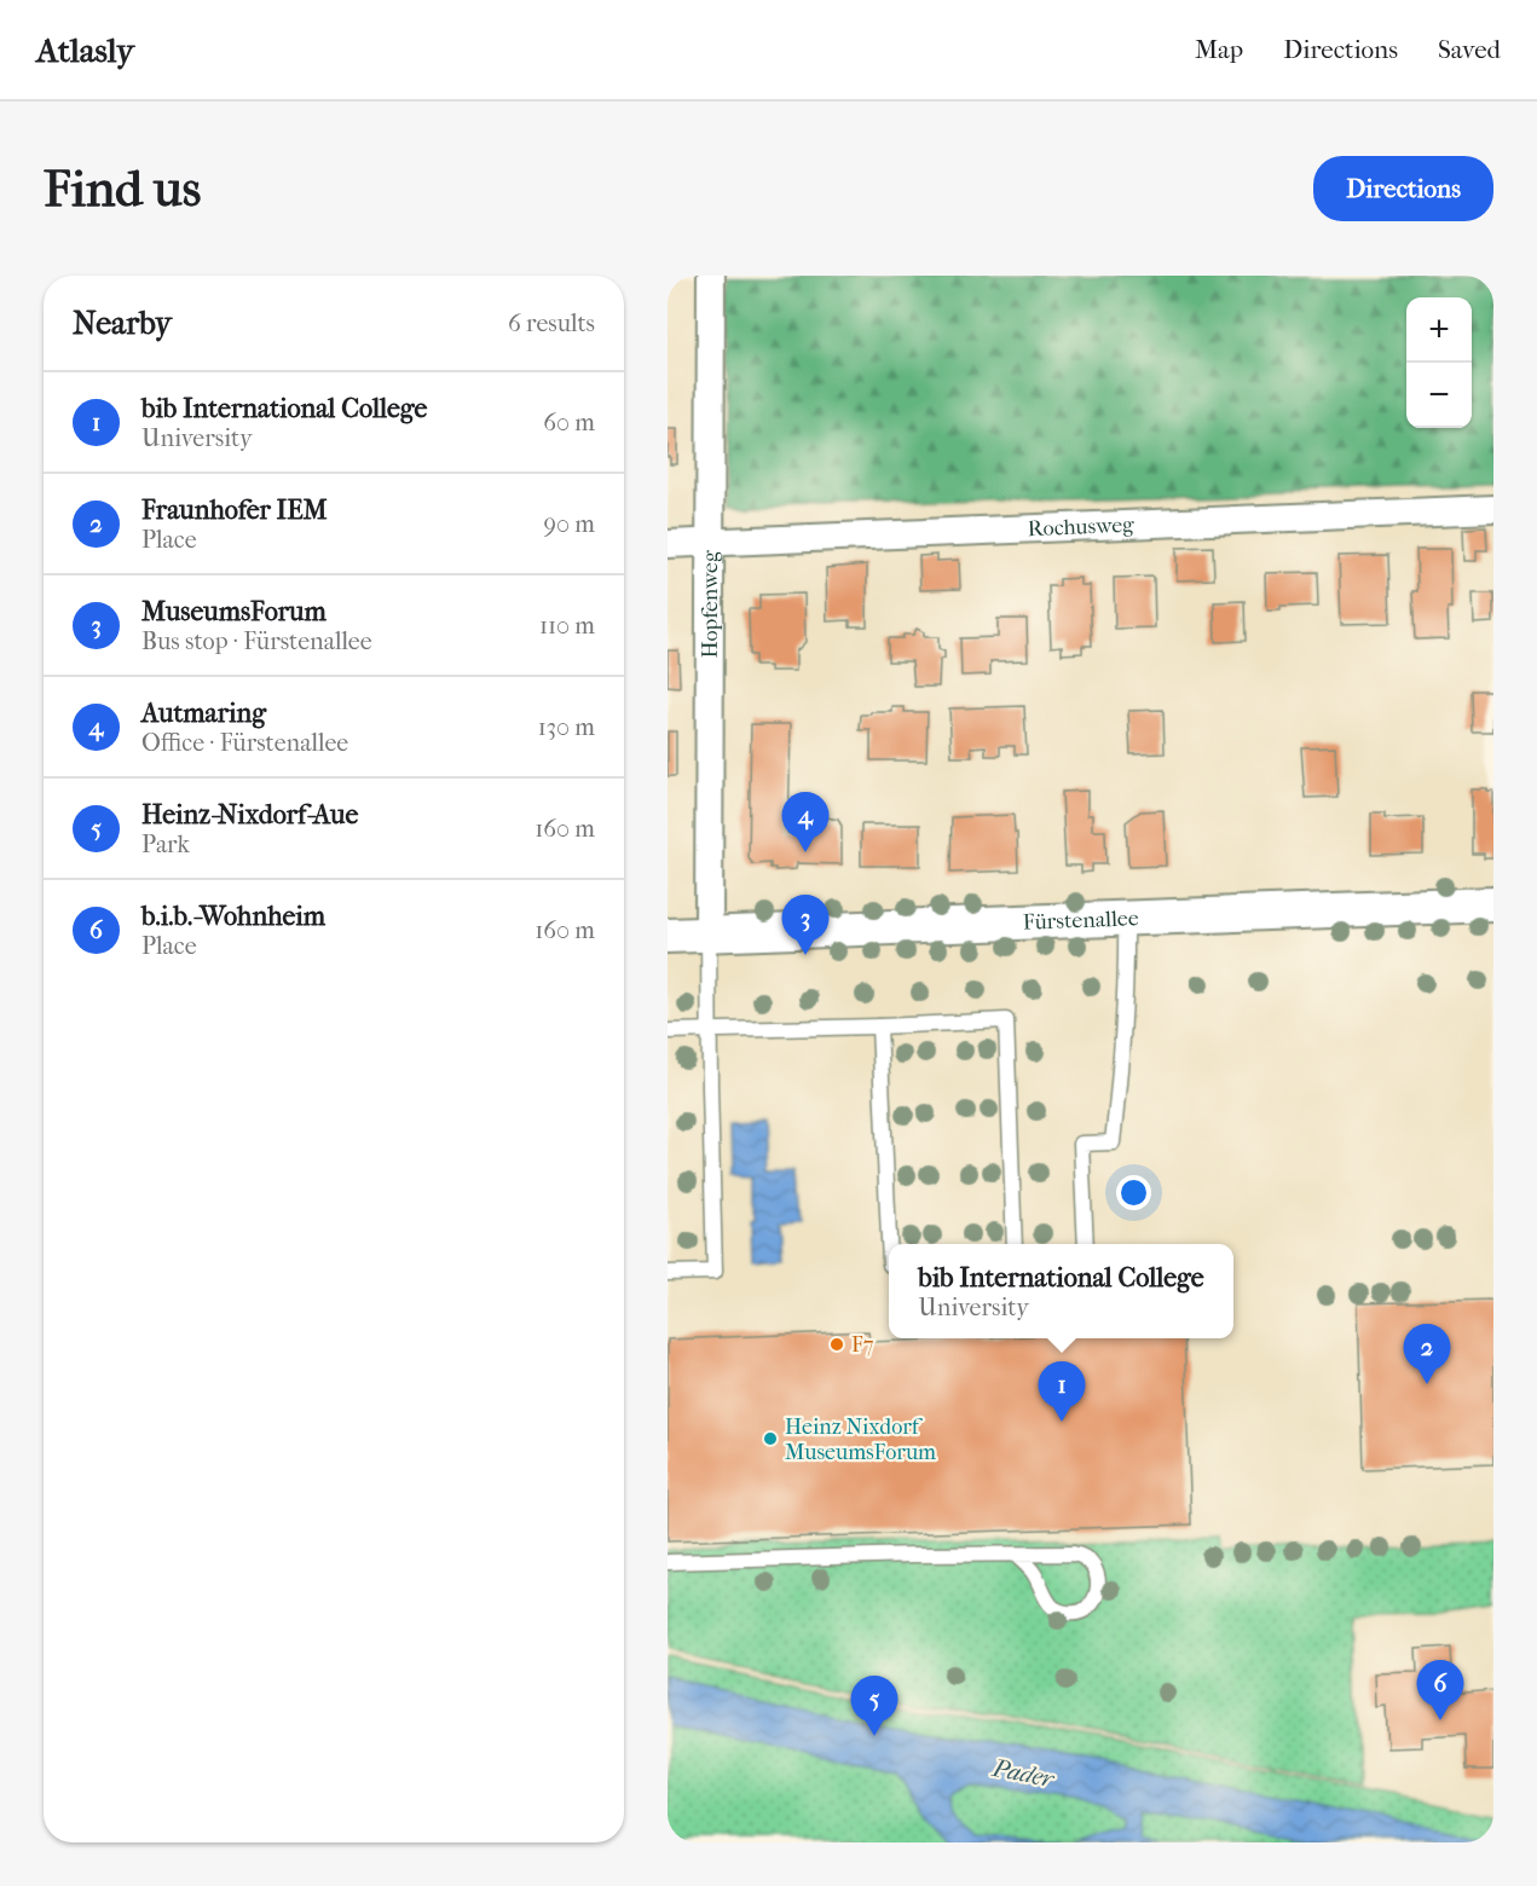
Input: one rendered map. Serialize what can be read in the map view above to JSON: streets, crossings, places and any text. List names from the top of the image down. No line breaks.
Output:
{"streets":{"street":["Rochusweg","Hopfenweg","Fürstenallee"]},"crossings":[["Rochusweg","Hopfenweg"],["Hopfenweg","Fürstenallee"]],"water":["Pader"],"places":["F7","Heinz Nixdorf MuseumsForum"],"page":{"header":"Atlasly","nav":["Map","Directions","Saved"],"buttons":"Directions","title":"Find us","heading":["Nearby","6 results"],"map_buttons":["+","−"],"list":[{"mark":"1","name":"bib International College","note":"University","value":"60 m"},{"mark":"2","name":"Fraunhofer IEM","note":"Place","value":"90 m"},{"mark":"3","name":"MuseumsForum","note":"Bus stop · Fürstenallee","value":"110 m"},{"mark":"4","name":"Autmaring","note":"Office · Fürstenallee","value":"130 m"},{"mark":"5","name":"Heinz-Nixdorf-Aue","note":"Park","value":"160 m"},{"mark":"6","name":"b.i.b.-Wohnheim","note":"Place","value":"160 m"}],"pins":["4","3","2","1","6","5"],"popup":["bib International College","University"]}}
